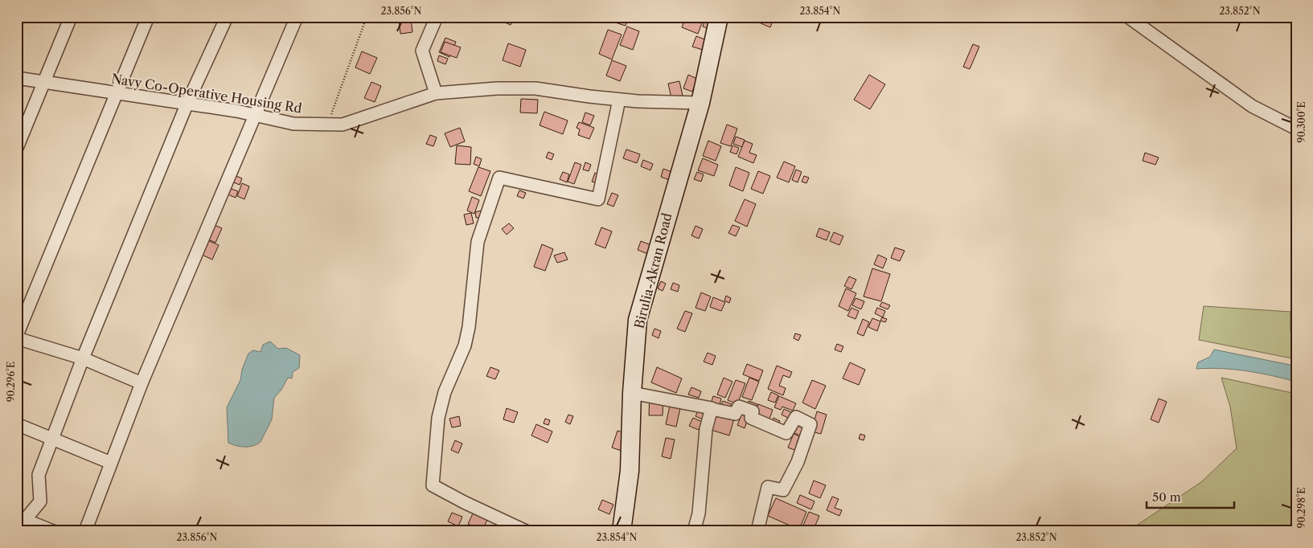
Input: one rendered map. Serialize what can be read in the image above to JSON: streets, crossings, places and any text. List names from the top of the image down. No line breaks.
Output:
{"streets":{"street":["Navy Co-Operative Housing Rd","Birulia-Akran Road"]},"crossings":[["Navy Co-Operative Housing Rd","Birulia-Akran Road"]],"scale_bar":"50 m","coordinates":["23.856°N","23.854°N","23.852°N","90.300°E","90.296°E","90.298°E"]}
